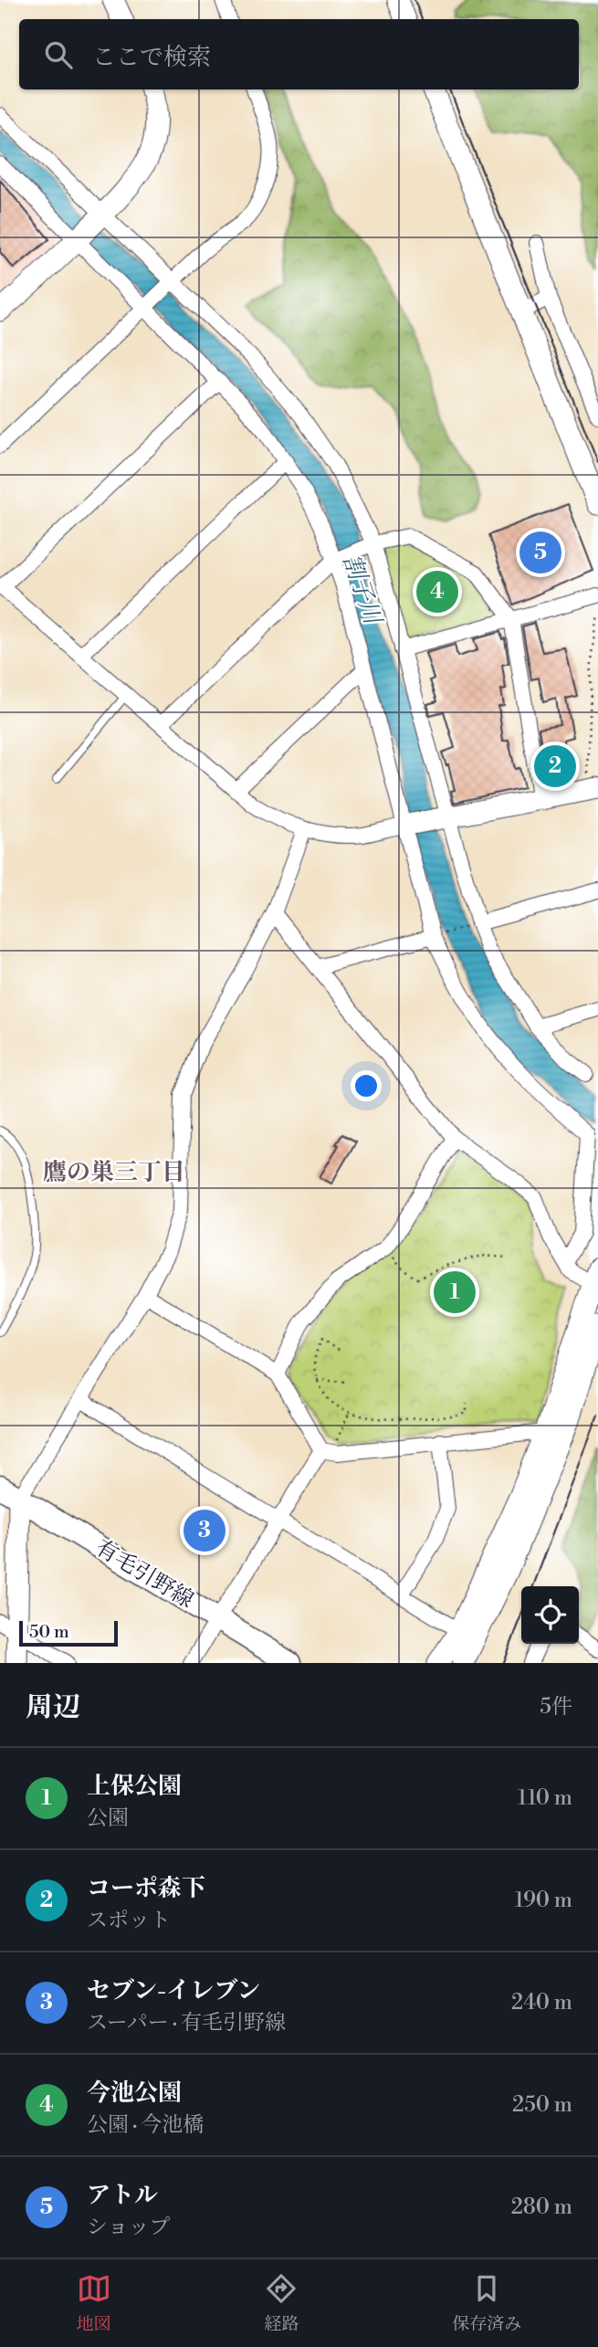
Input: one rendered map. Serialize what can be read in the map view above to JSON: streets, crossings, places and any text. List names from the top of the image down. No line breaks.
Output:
{"streets":{"main road":["有毛引野線"]},"districts":["鷹の巣三丁目"],"water":["割子川"],"scale_bar":"50 m","page":{"search":"ここで検索","pins":["5","4","2","1","3"],"scale":"50 m","heading":["周辺","5件"],"list":[{"mark":"1","name":"上保公園","note":"公園","value":"110 m"},{"mark":"2","name":"コーポ森下","note":"スポット","value":"190 m"},{"mark":"3","name":"セブン-イレブン","note":"スーパー · 有毛引野線","value":"240 m"},{"mark":"4","name":"今池公園","note":"公園 · 今池橋","value":"250 m"},{"mark":"5","name":"アトル","note":"ショップ","value":"280 m"}],"nav":["地図","経路","保存済み"]}}
